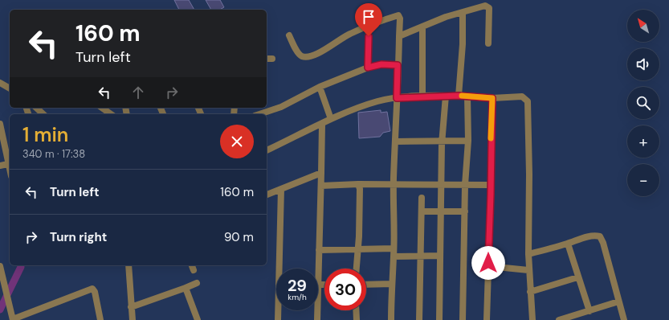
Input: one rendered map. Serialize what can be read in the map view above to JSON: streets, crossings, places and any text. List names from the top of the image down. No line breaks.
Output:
{"north":"top left","page":{"map_buttons":["+","−"],"turn":["160 m","Turn left"],"heading":["1 min","340 m · 17:38"],"list":[{"name":"Turn left","value":"160 m"},{"name":"Turn right","value":"90 m"}],"speed":"29 km/h","limit":"30"}}
